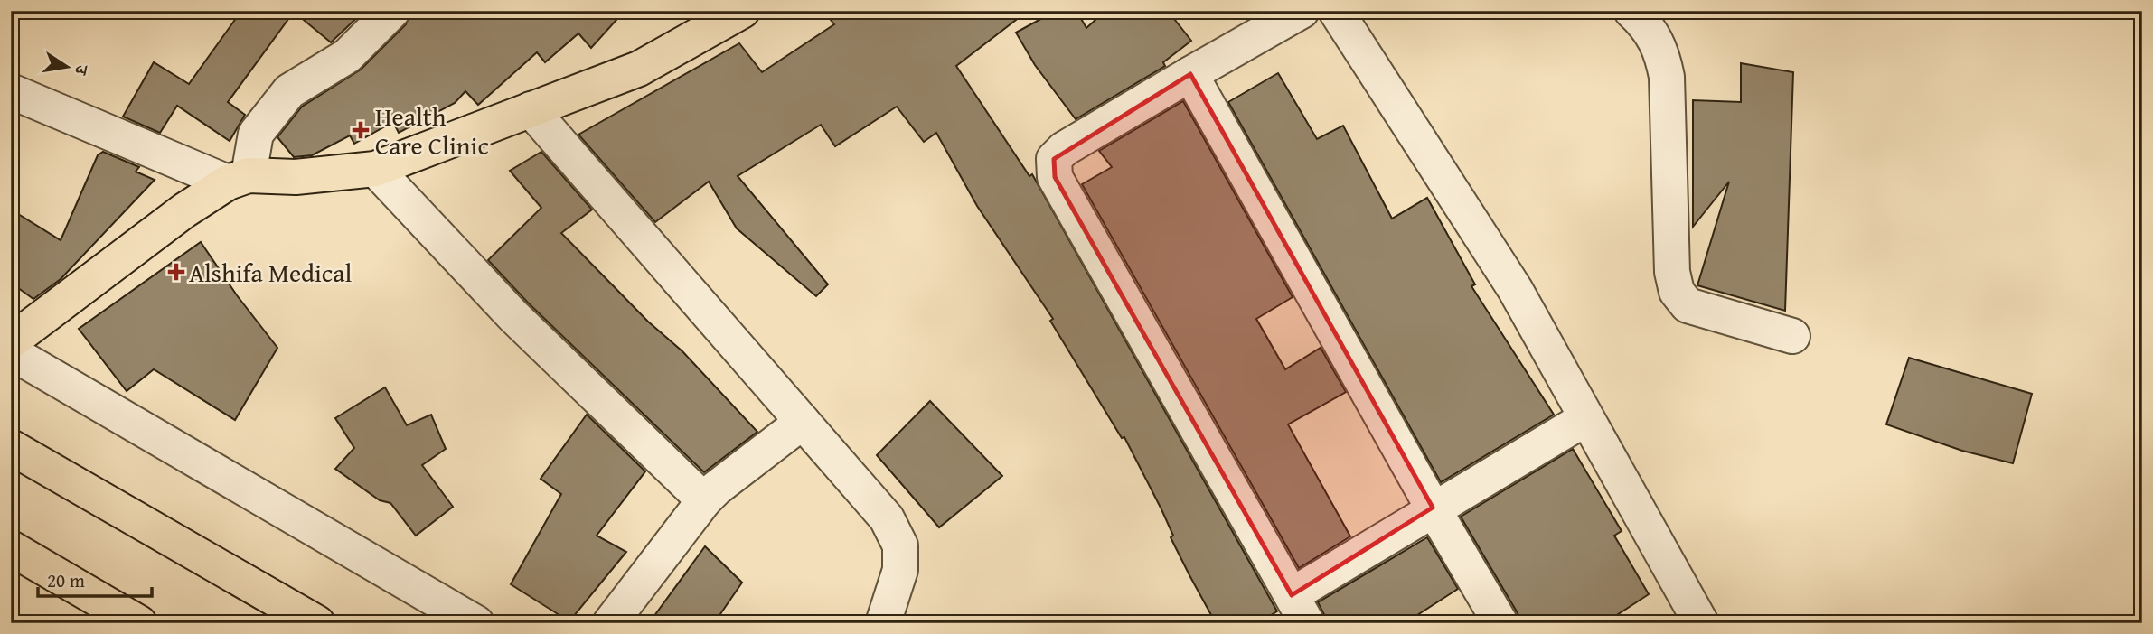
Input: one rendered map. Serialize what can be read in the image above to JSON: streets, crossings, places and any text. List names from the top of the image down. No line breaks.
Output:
{"places":{"health":["Health Care Clinic","Alshifa Medical"]},"scale_bar":"20 m","north":"right"}
